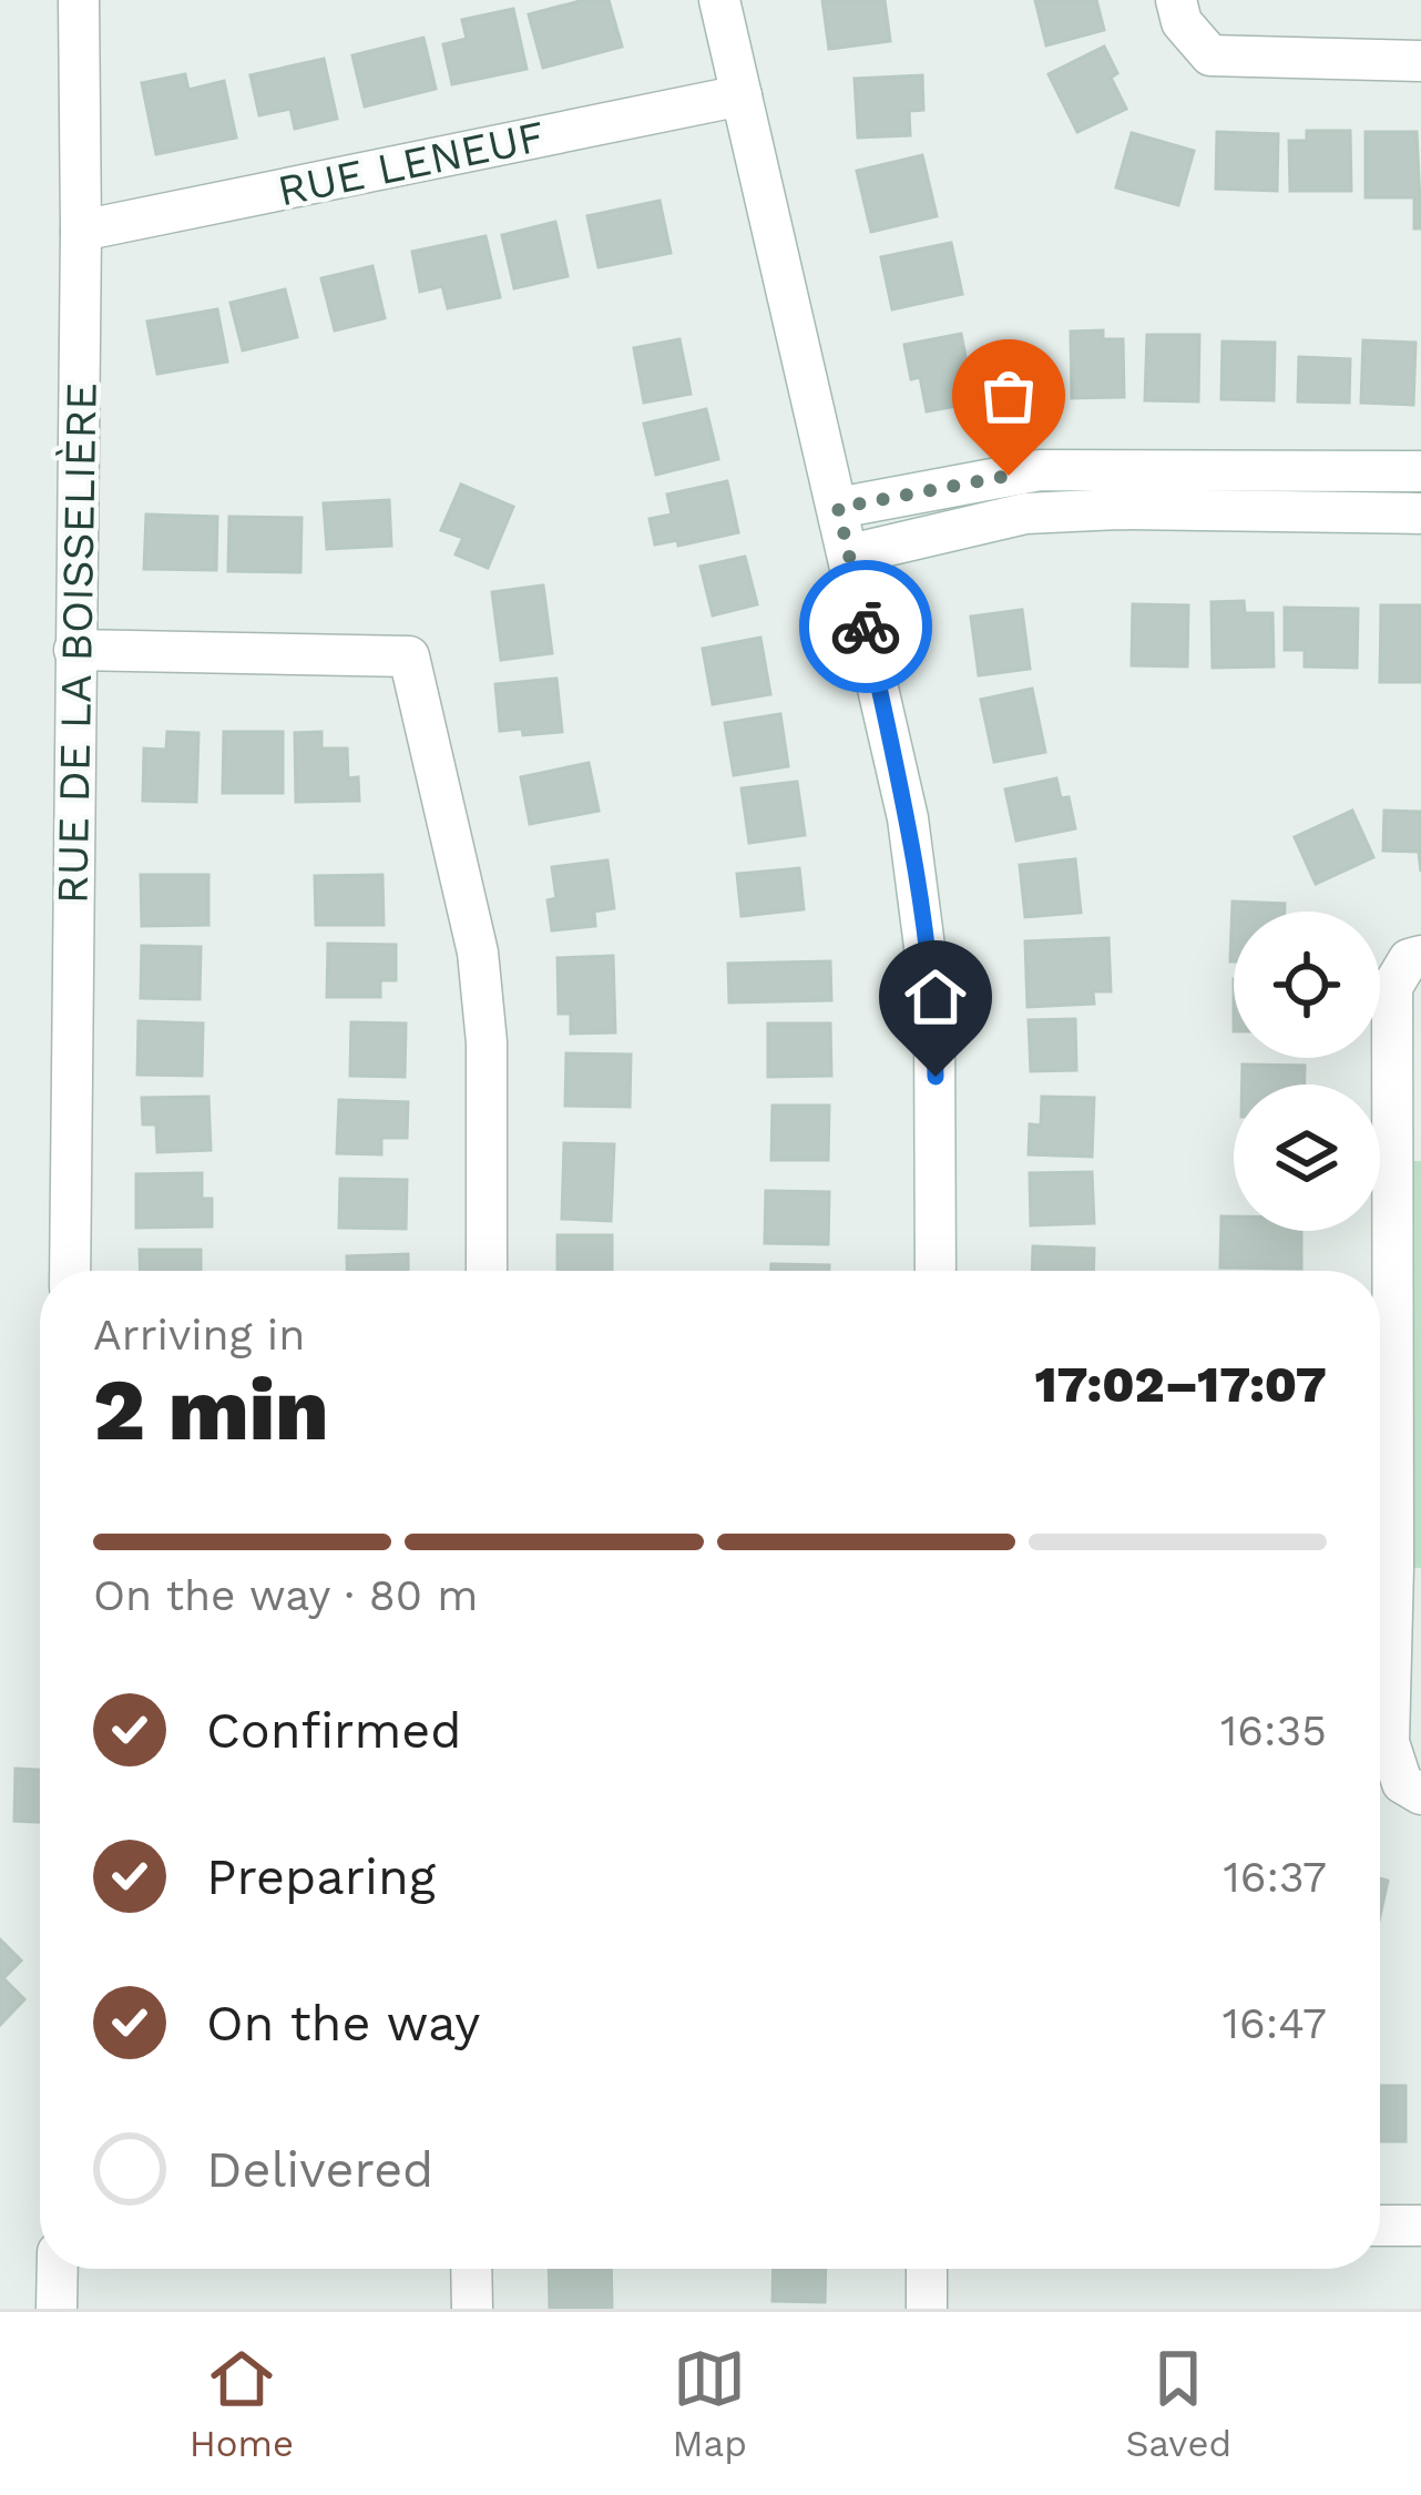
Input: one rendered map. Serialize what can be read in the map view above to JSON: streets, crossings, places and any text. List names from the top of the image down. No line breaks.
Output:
{"streets":{"street":["RUE LENEUF","RUE DE LA BOISSELIÈRE"]},"crossings":[["RUE LENEUF","RUE DE LA BOISSELIÈRE"]],"page":{"heading":["2 min","Arriving in","17:02–17:07"],"bar":"On the way · 80 m","list":[["Confirmed","16:35"],["Preparing","16:37"],["On the way","16:47"],"Delivered"],"tabs":["Home","Map","Saved"]}}
